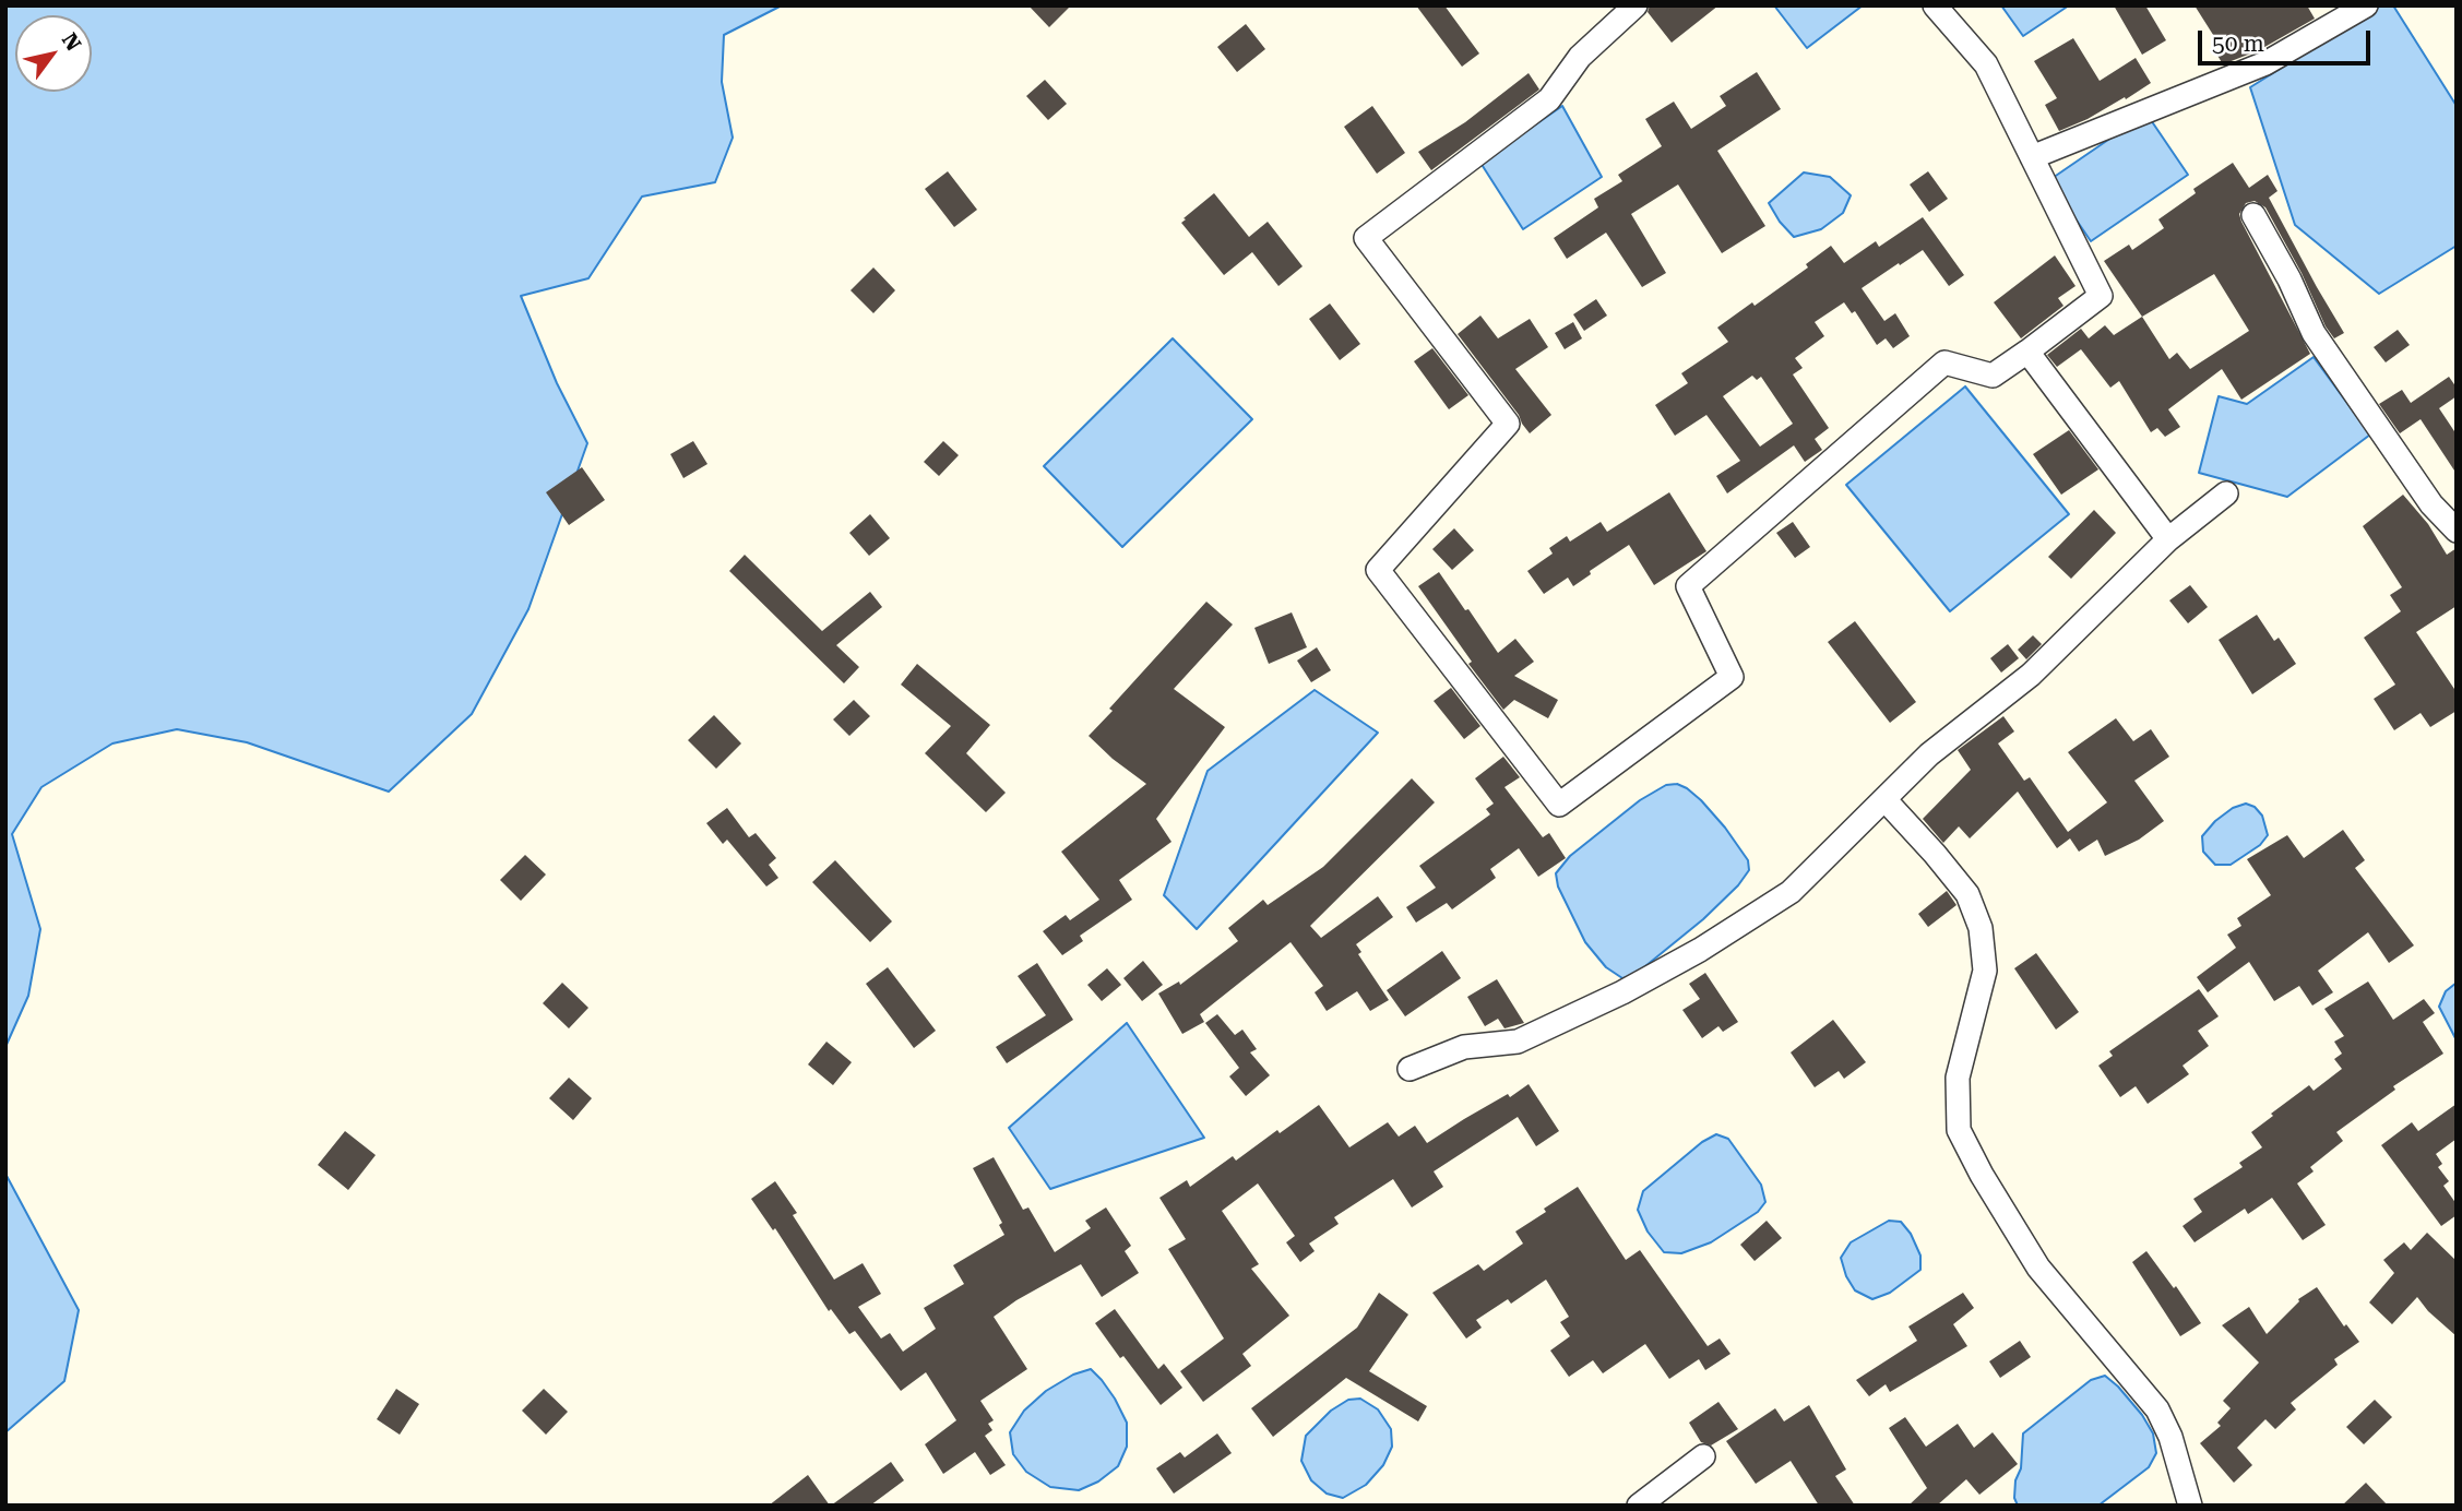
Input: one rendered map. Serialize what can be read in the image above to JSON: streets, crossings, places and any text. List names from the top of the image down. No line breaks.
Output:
{"scale_bar":"50 m","north":"top right"}
